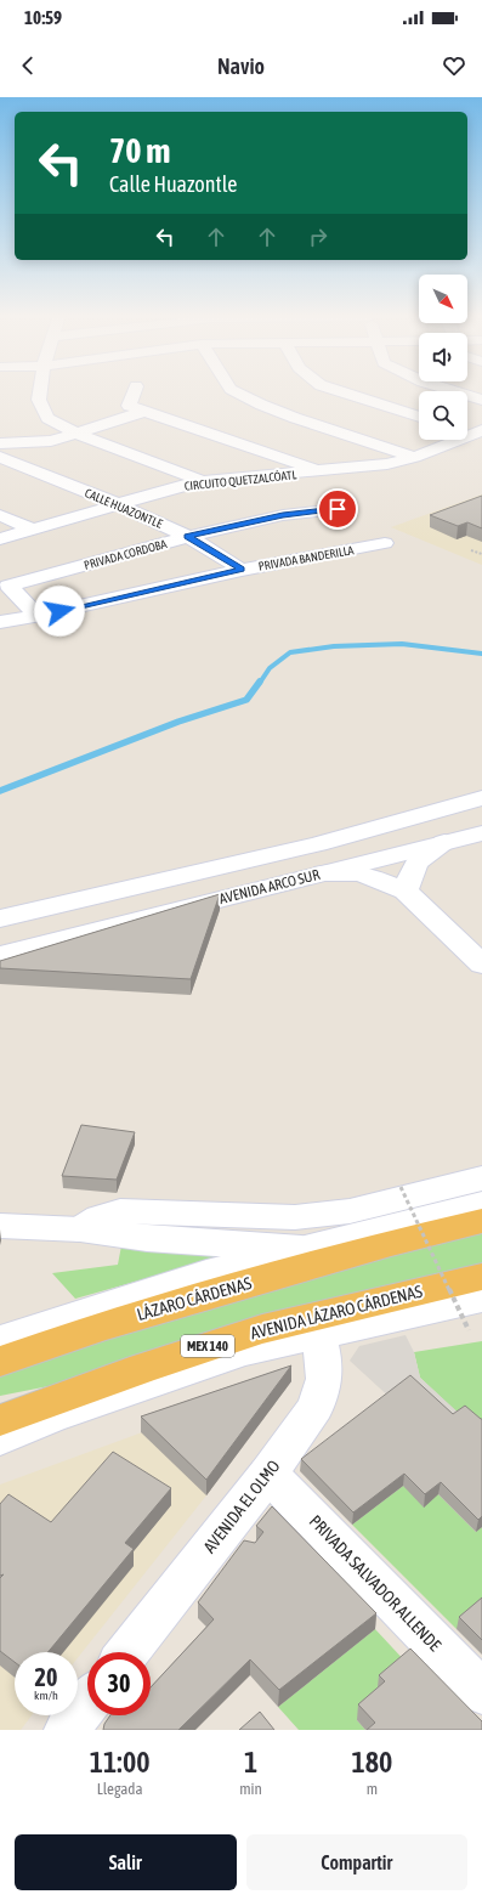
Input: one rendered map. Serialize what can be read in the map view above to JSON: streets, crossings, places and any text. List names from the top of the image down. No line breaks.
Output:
{"streets":{"highway":["LÁZARO CÁRDENAS","AVENIDA LÁZARO CÁRDENAS","MEX 140"],"street":["CIRCUITO QUETZALCÓATL","CALLE HUAZONTLE","PRIVADA CORDOBA","PRIVADA BANDERILLA","AVENIDA ARCO SUR","AVENIDA EL OLMO","PRIVADA SALVADOR ALLENDE"]},"crossings":[["CIRCUITO QUETZALCÓATL","CALLE HUAZONTLE"],["CALLE HUAZONTLE","PRIVADA CORDOBA"],["CALLE HUAZONTLE","PRIVADA BANDERILLA"],["PRIVADA CORDOBA","PRIVADA BANDERILLA"],["AVENIDA EL OLMO","PRIVADA SALVADOR ALLENDE"]],"north":"bottom right","page":{"status":"10:59","header":"Navio","turn":["70 m","Calle Huazontle"],"speed":"20 km/h","limit":"30","eta":["11:00","Llegada","1","min","180","m"],"buttons":["Salir","Compartir"]}}
